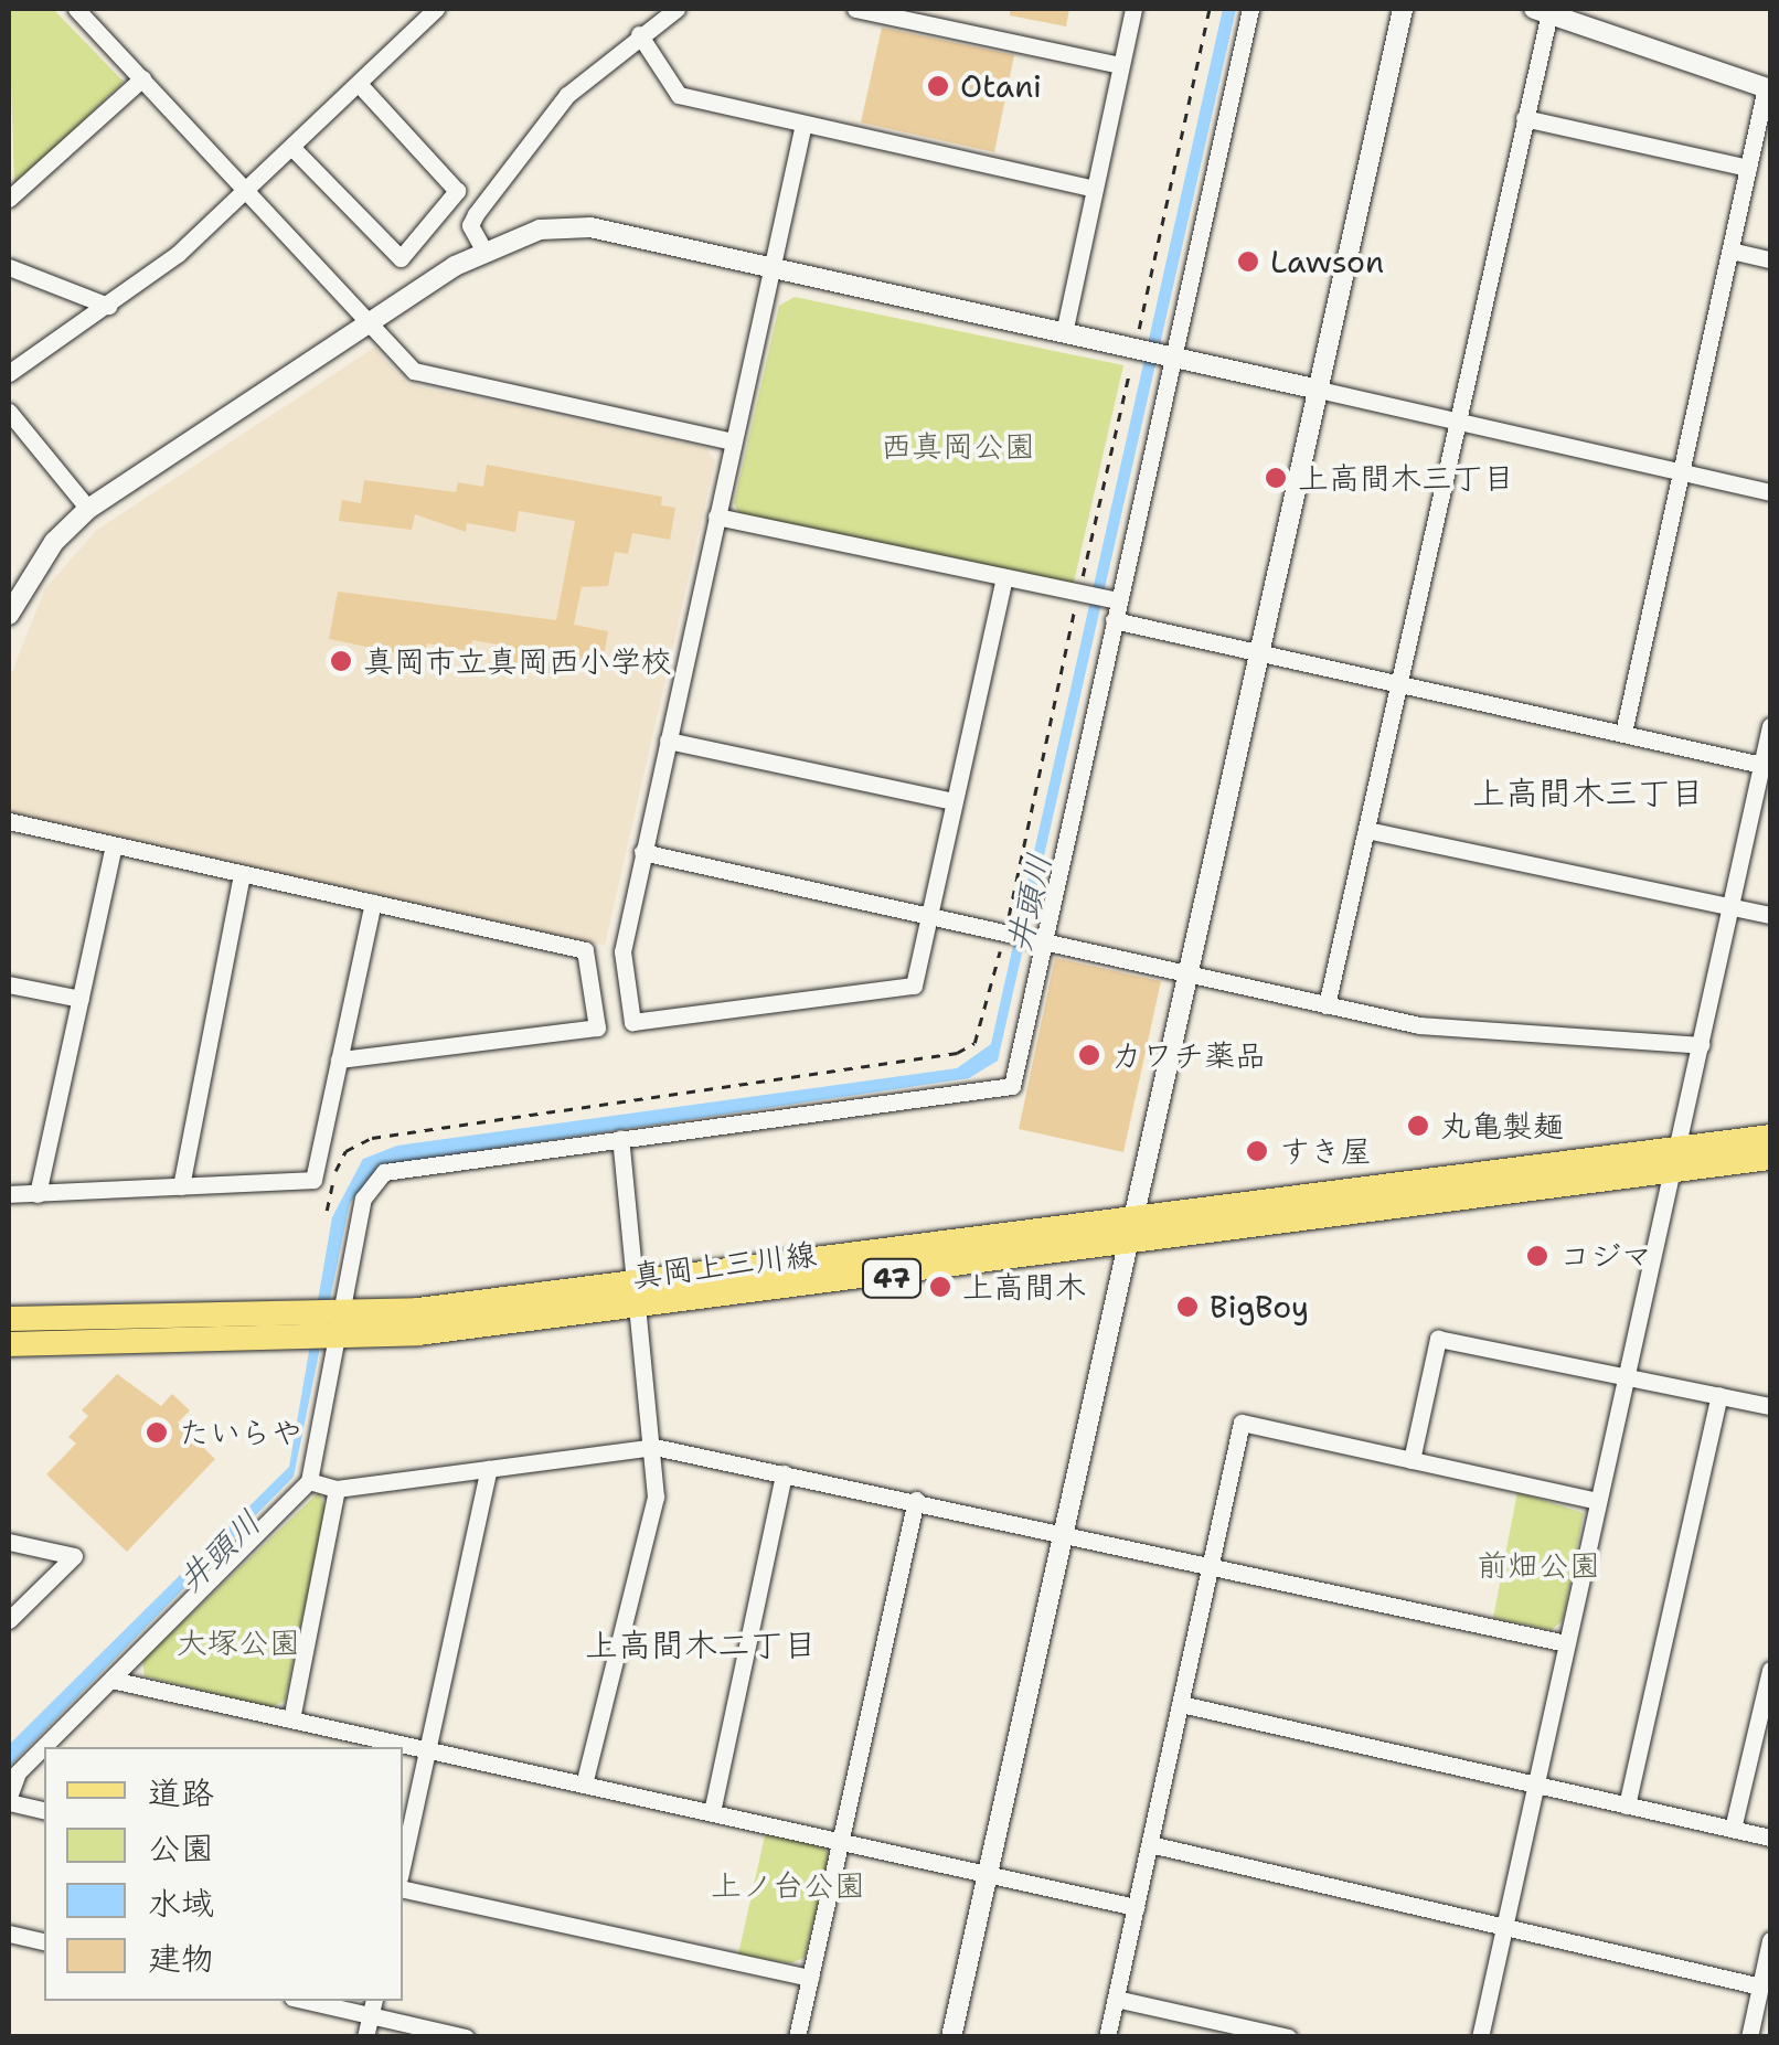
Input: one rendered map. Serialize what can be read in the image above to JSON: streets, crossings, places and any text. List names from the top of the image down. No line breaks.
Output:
{"streets":{"main road":["真岡上三川線","47"]},"districts":["上高間木三丁目","上高間木二丁目"],"water":["井頭川"],"parks":["西真岡公園","前畑公園","大塚公園","上ノ台公園"],"places":["Otani","Lawson","上高間木三丁目","真岡市立真岡西小学校","カワチ薬品","丸亀製麺","すき屋","コジマ","上高間木","BigBoy","たいらや"],"legend":["道路","公園","水域","建物"]}
